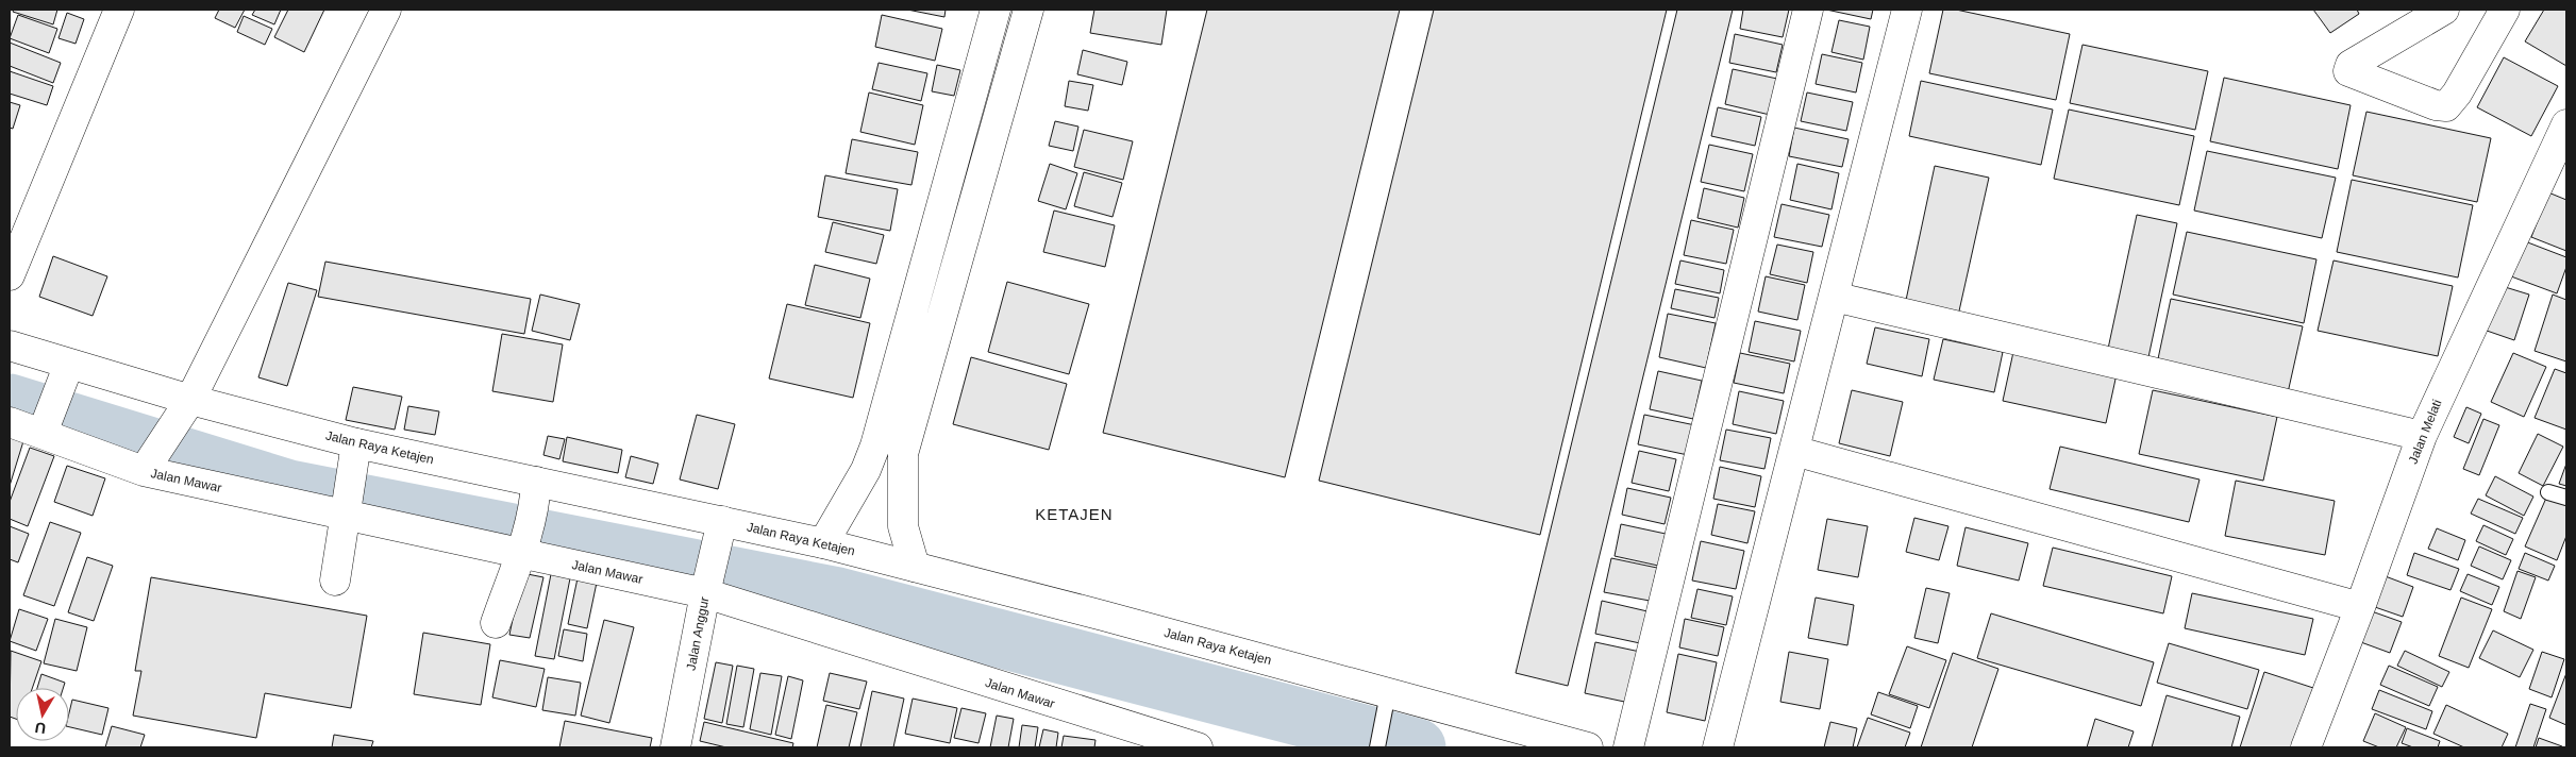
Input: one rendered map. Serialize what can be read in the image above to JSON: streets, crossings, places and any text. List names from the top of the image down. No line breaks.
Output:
{"streets":{"street":["Jalan Melati","Jalan Raya Ketajen","Jalan Mawar","Jalan Anggur"]},"crossings":[["Jalan Raya Ketajen","Jalan Anggur"],["Jalan Mawar","Jalan Anggur"]],"districts":["KETAJEN"],"north":"bottom"}
